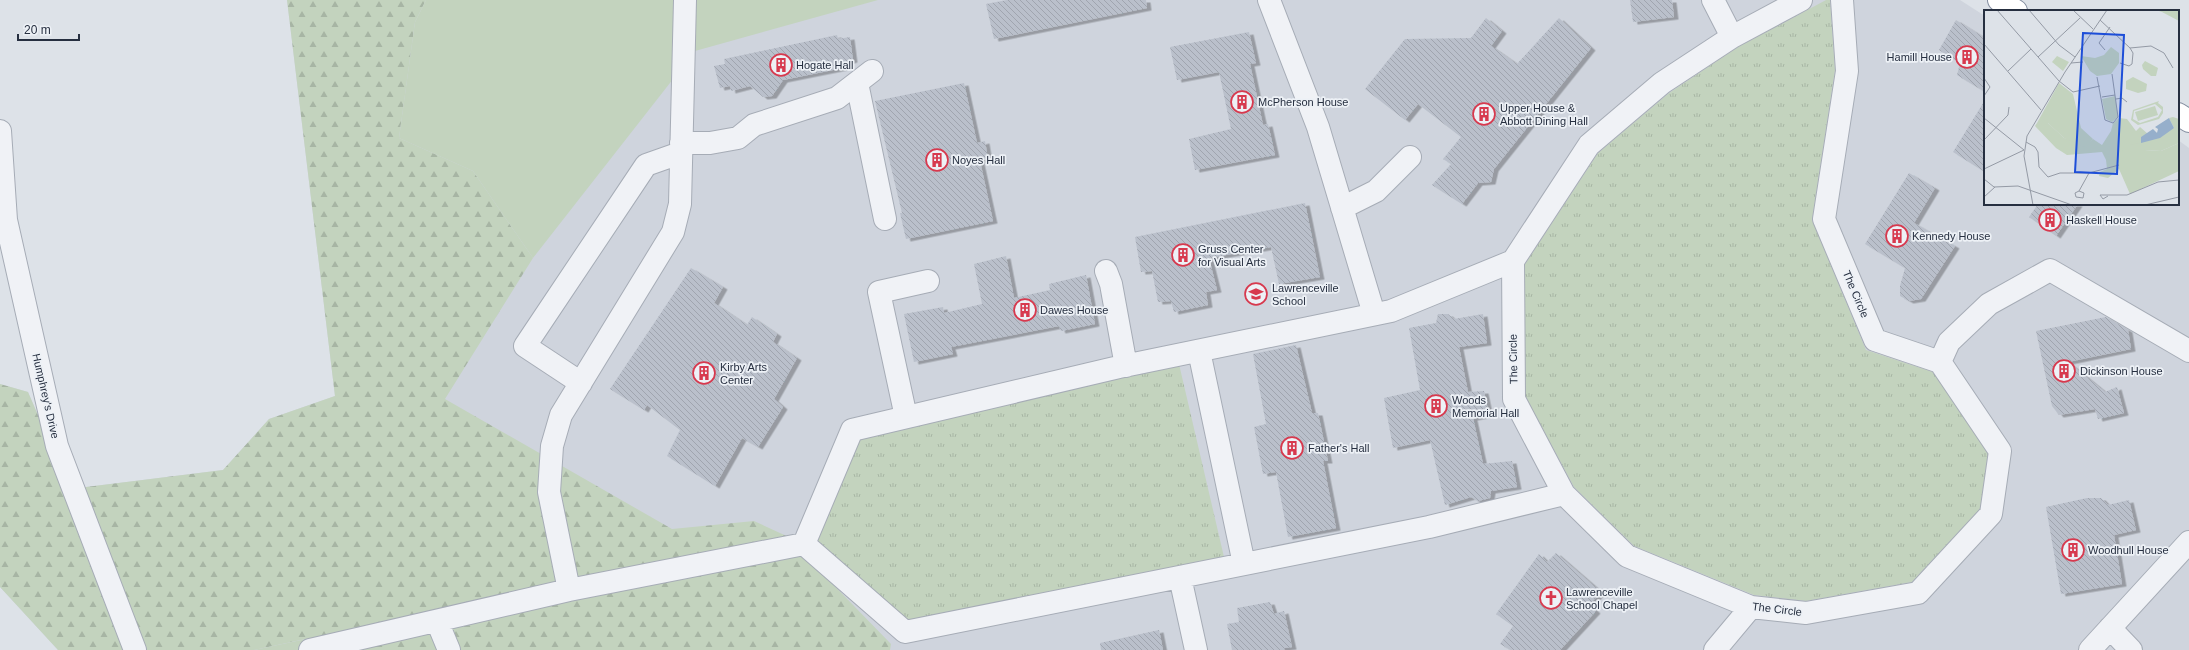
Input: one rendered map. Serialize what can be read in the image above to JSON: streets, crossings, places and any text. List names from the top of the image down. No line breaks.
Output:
{"streets":{"street":["The Circle","Humphrey's Drive"]},"places":{"building":["Hamill House","Hogate Hall","McPherson House","Upper House & Abbott Dining Hall","Noyes Hall","Haskell House","Kennedy House","Gruss Center for Visual Arts","Dawes House","Dickinson House","Kirby Arts Center","Woods Memorial Hall","Father's Hall","Woodhull House"],"school or university":["Lawrenceville School"],"church":["Lawrenceville School Chapel"]},"scale_bar":"20 m"}
